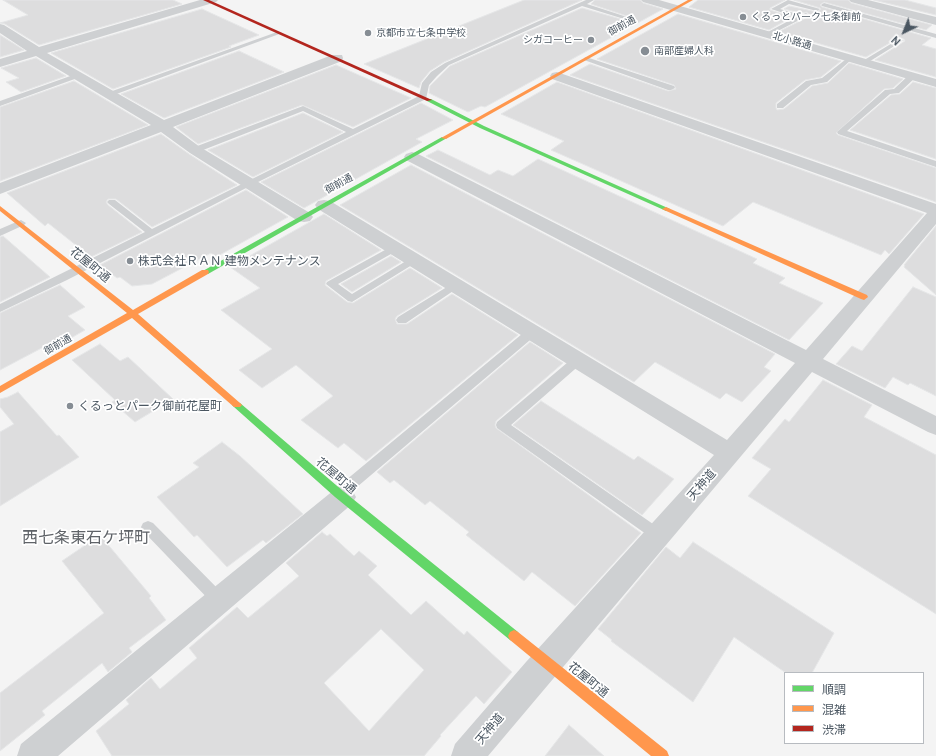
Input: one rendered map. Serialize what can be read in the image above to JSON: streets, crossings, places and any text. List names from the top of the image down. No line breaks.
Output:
{"streets":{"street":["御前通","北小路通","花屋町通","天神道"]},"crossings":[["御前通","北小路通"],["御前通","花屋町通"],["花屋町通","天神道"]],"districts":["西七条東石ケ坪町"],"places":["くるっとパーク七条御前","京都市立七条中学校","シガコーヒー","南部産婦人科","株式会社ＲＡＮ 建物メンテナンス","くるっとパーク御前花屋町"],"legend":["順調","混雑","渋滞"],"north":"bottom left"}
